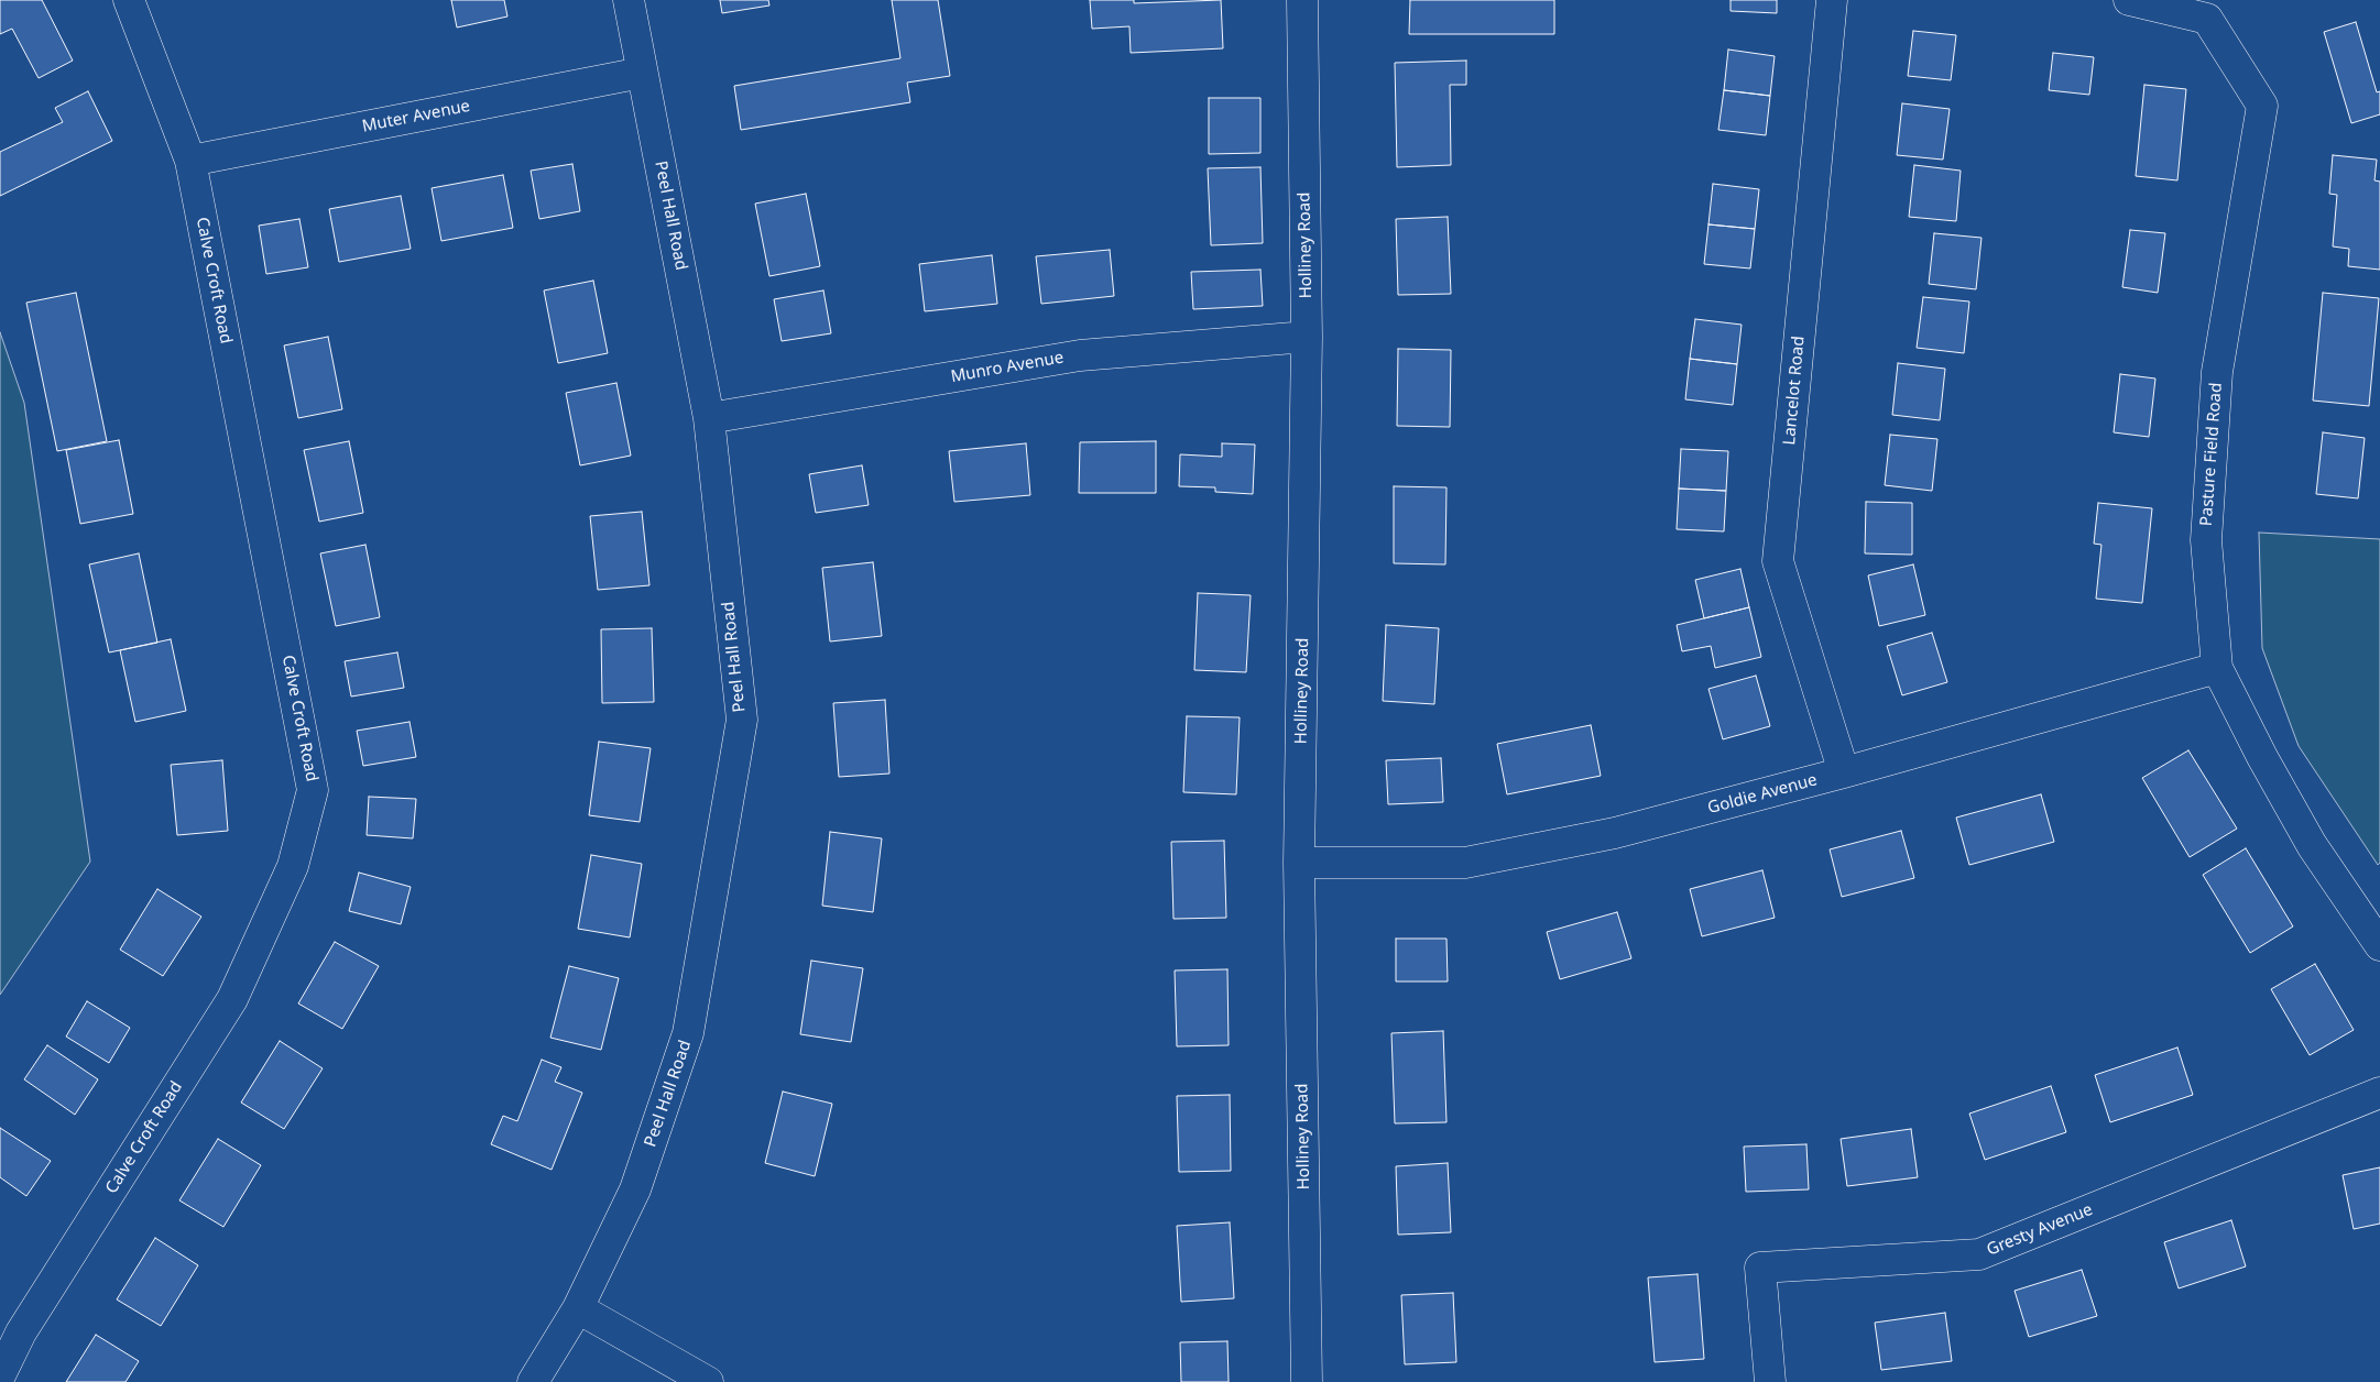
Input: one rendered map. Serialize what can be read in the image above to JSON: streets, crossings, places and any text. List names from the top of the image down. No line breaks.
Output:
{"streets":{"street":["Muter Avenue","Peel Hall Road","Holliney Road","Calve Croft Road","Munro Avenue","Lancelot Road","Pasture Field Road","Goldie Avenue","Gresty Avenue"]},"crossings":[["Muter Avenue","Peel Hall Road"],["Muter Avenue","Calve Croft Road"],["Peel Hall Road","Munro Avenue"],["Holliney Road","Munro Avenue"],["Holliney Road","Goldie Avenue"],["Lancelot Road","Goldie Avenue"],["Pasture Field Road","Goldie Avenue"]]}
